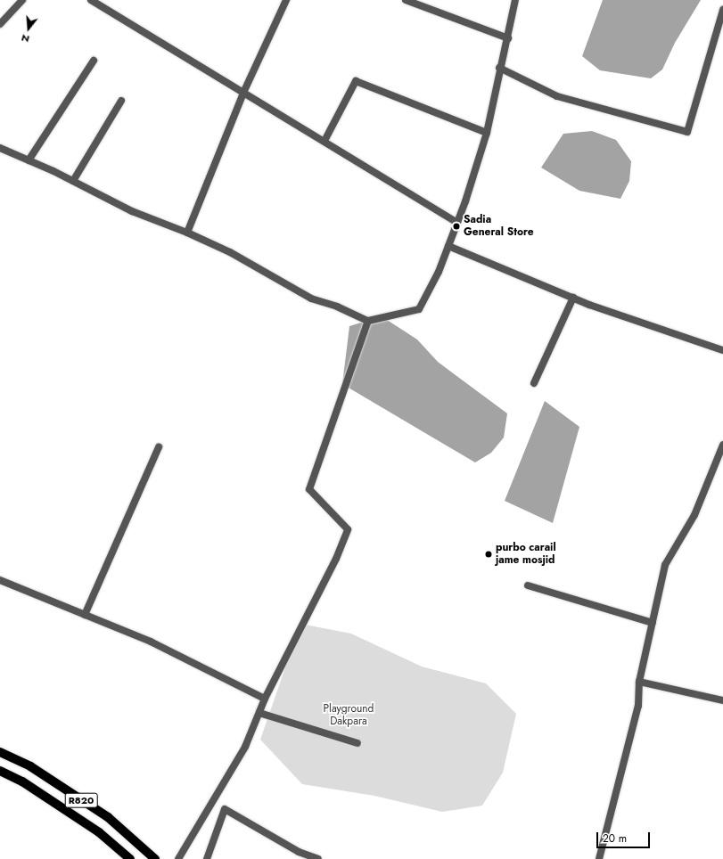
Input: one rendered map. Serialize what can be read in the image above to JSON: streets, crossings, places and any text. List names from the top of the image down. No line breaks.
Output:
{"streets":{"main road":["R820"]},"parks":["Playground Dakpara"],"places":["Sadia General Store","purbo carail jame mosjid"],"scale_bar":"20 m","north":"bottom"}
